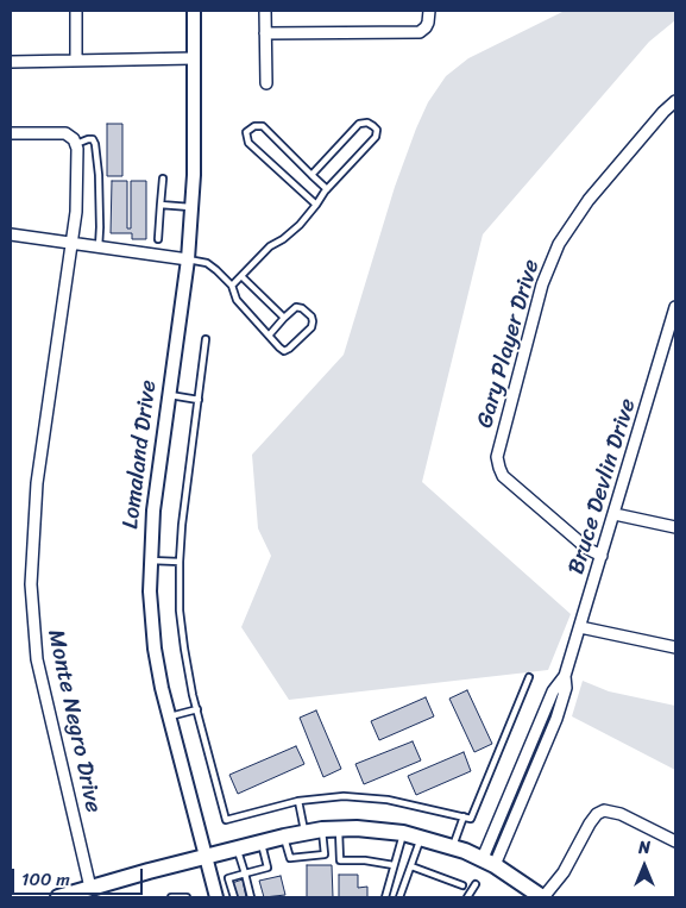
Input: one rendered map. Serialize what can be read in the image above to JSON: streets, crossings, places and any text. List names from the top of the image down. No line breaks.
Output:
{"streets":{"street":["Gary Player Drive","Lomaland Drive","Bruce Devlin Drive","Monte Negro Drive"]},"crossings":[["Gary Player Drive","Bruce Devlin Drive"]],"scale_bar":"100 m","north":"top"}
